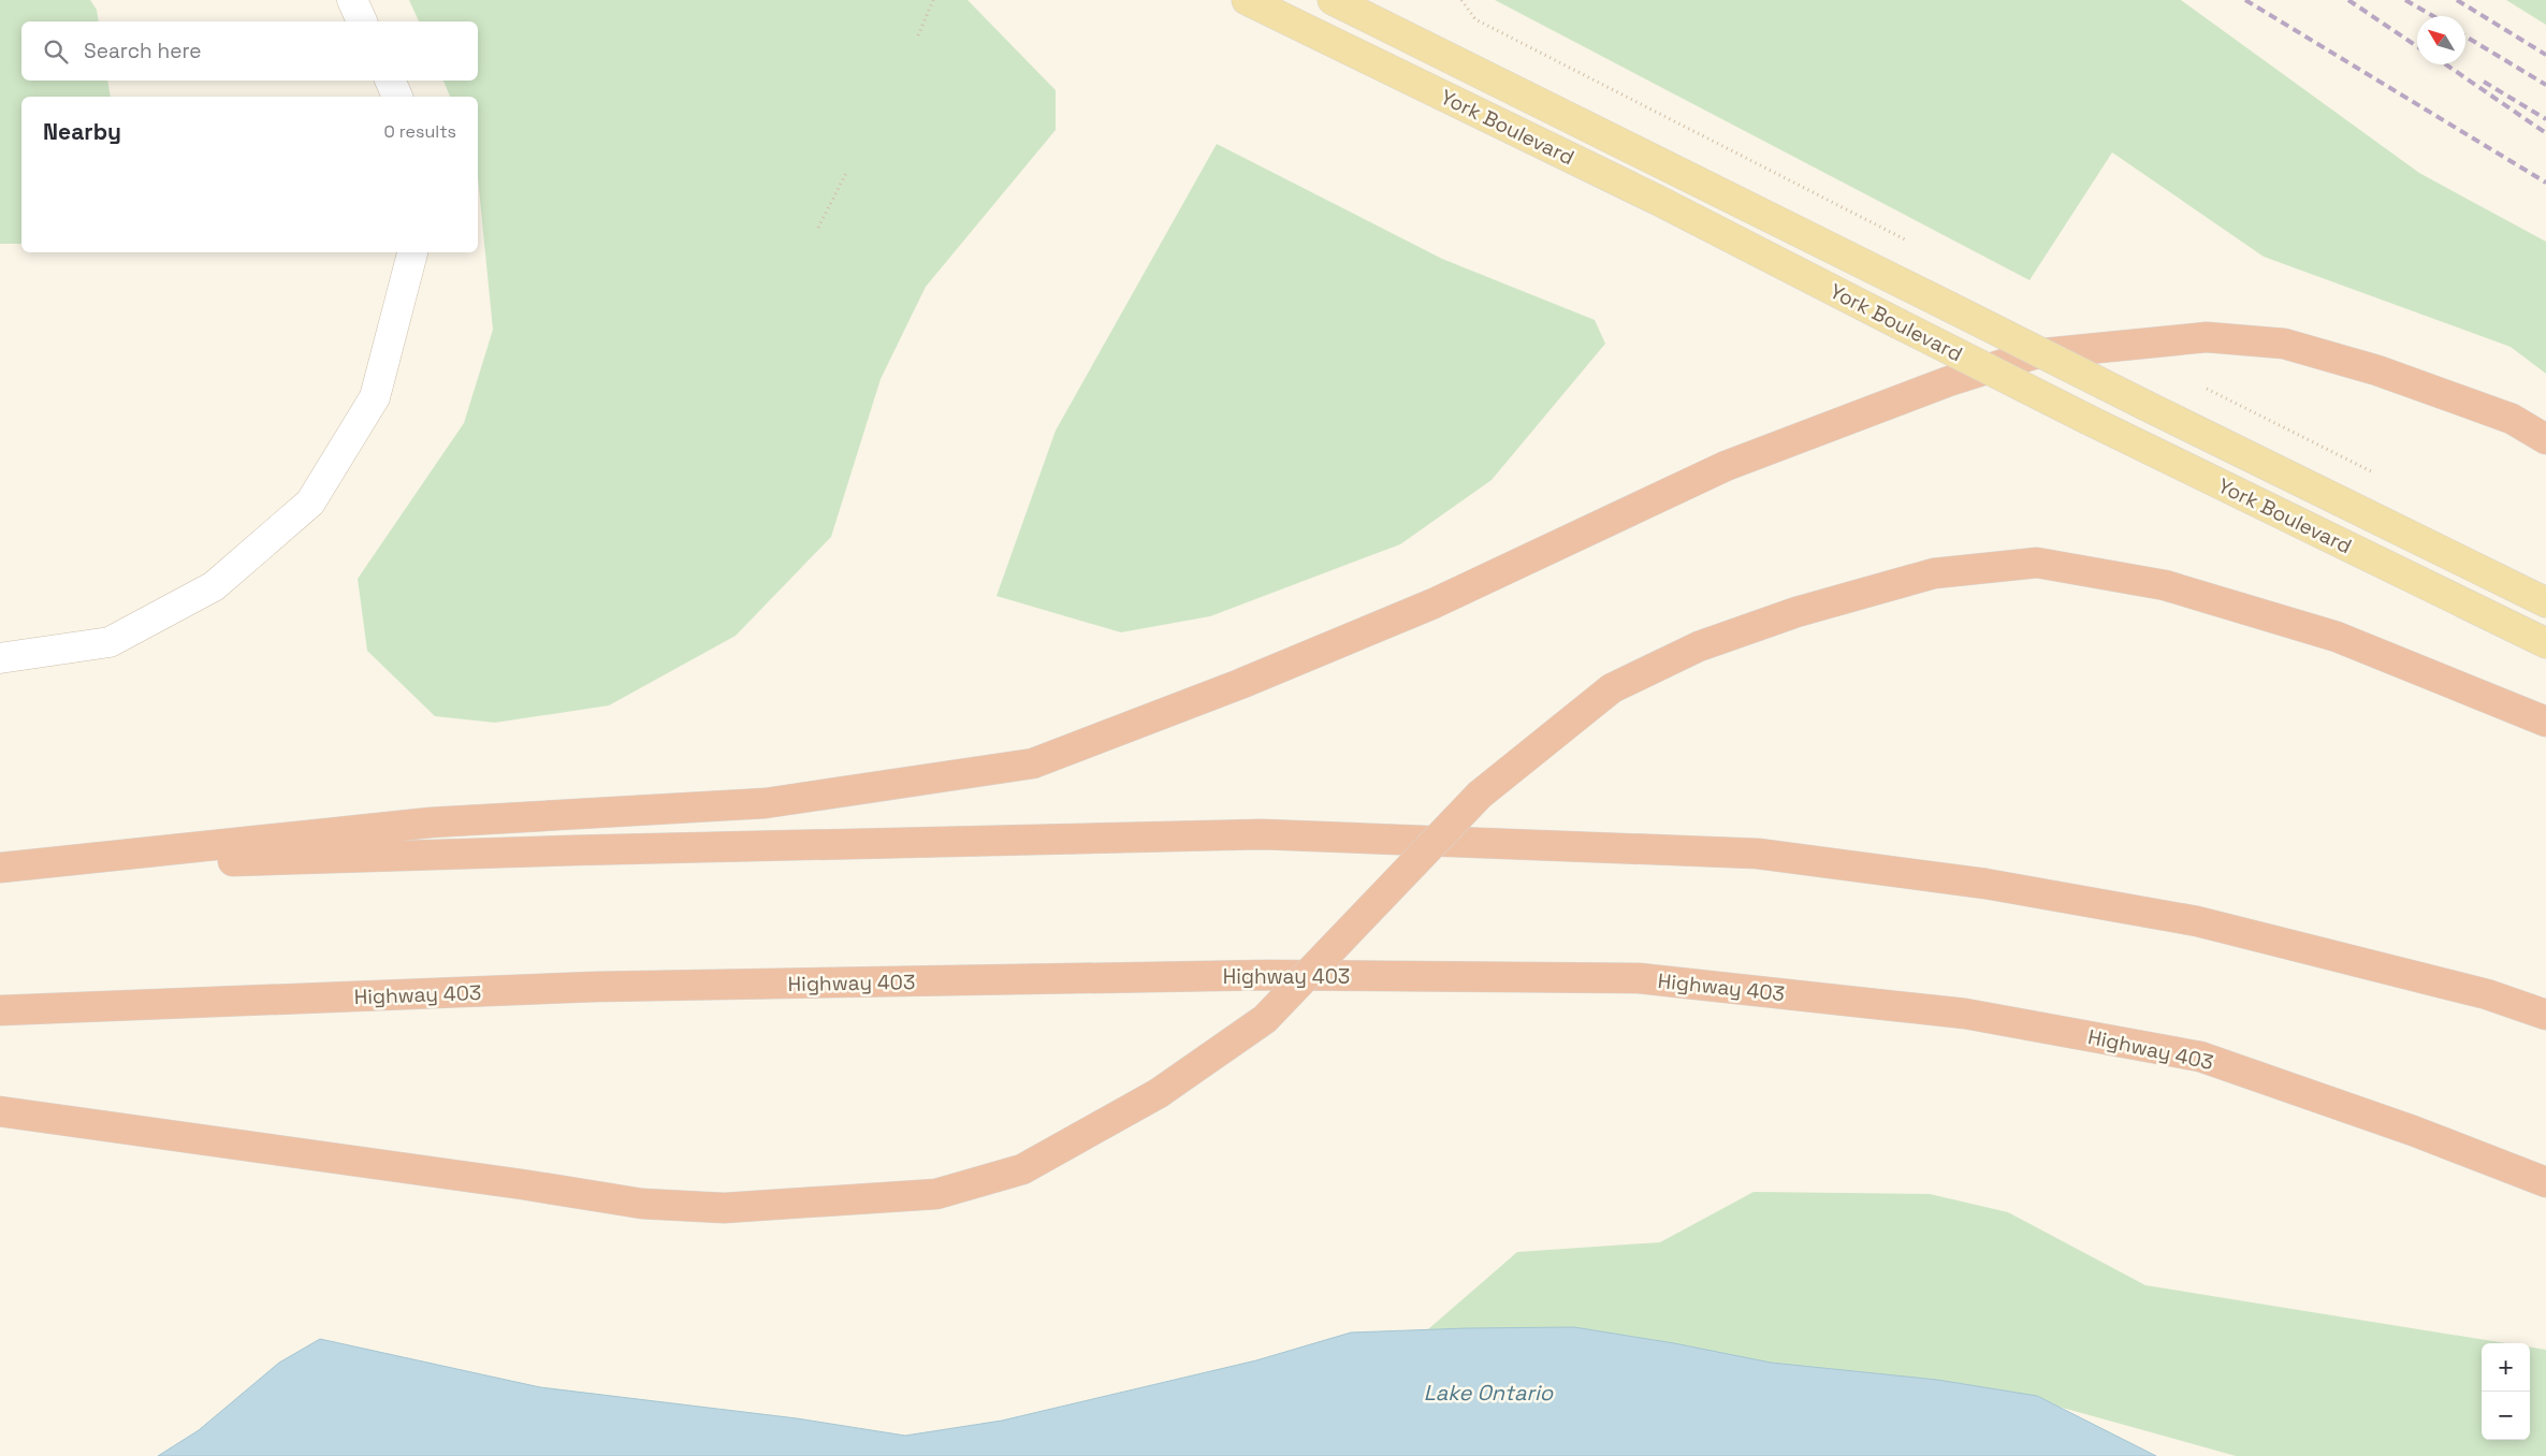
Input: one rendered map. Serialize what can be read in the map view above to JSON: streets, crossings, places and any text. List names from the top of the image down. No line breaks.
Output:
{"streets":{"highway":["Highway 403"],"main road":["York Boulevard"]},"water":["Lake Ontario"],"north":"top left","page":{"search":"Search here","heading":["Nearby","0 results"],"map_buttons":["+","−"]}}
